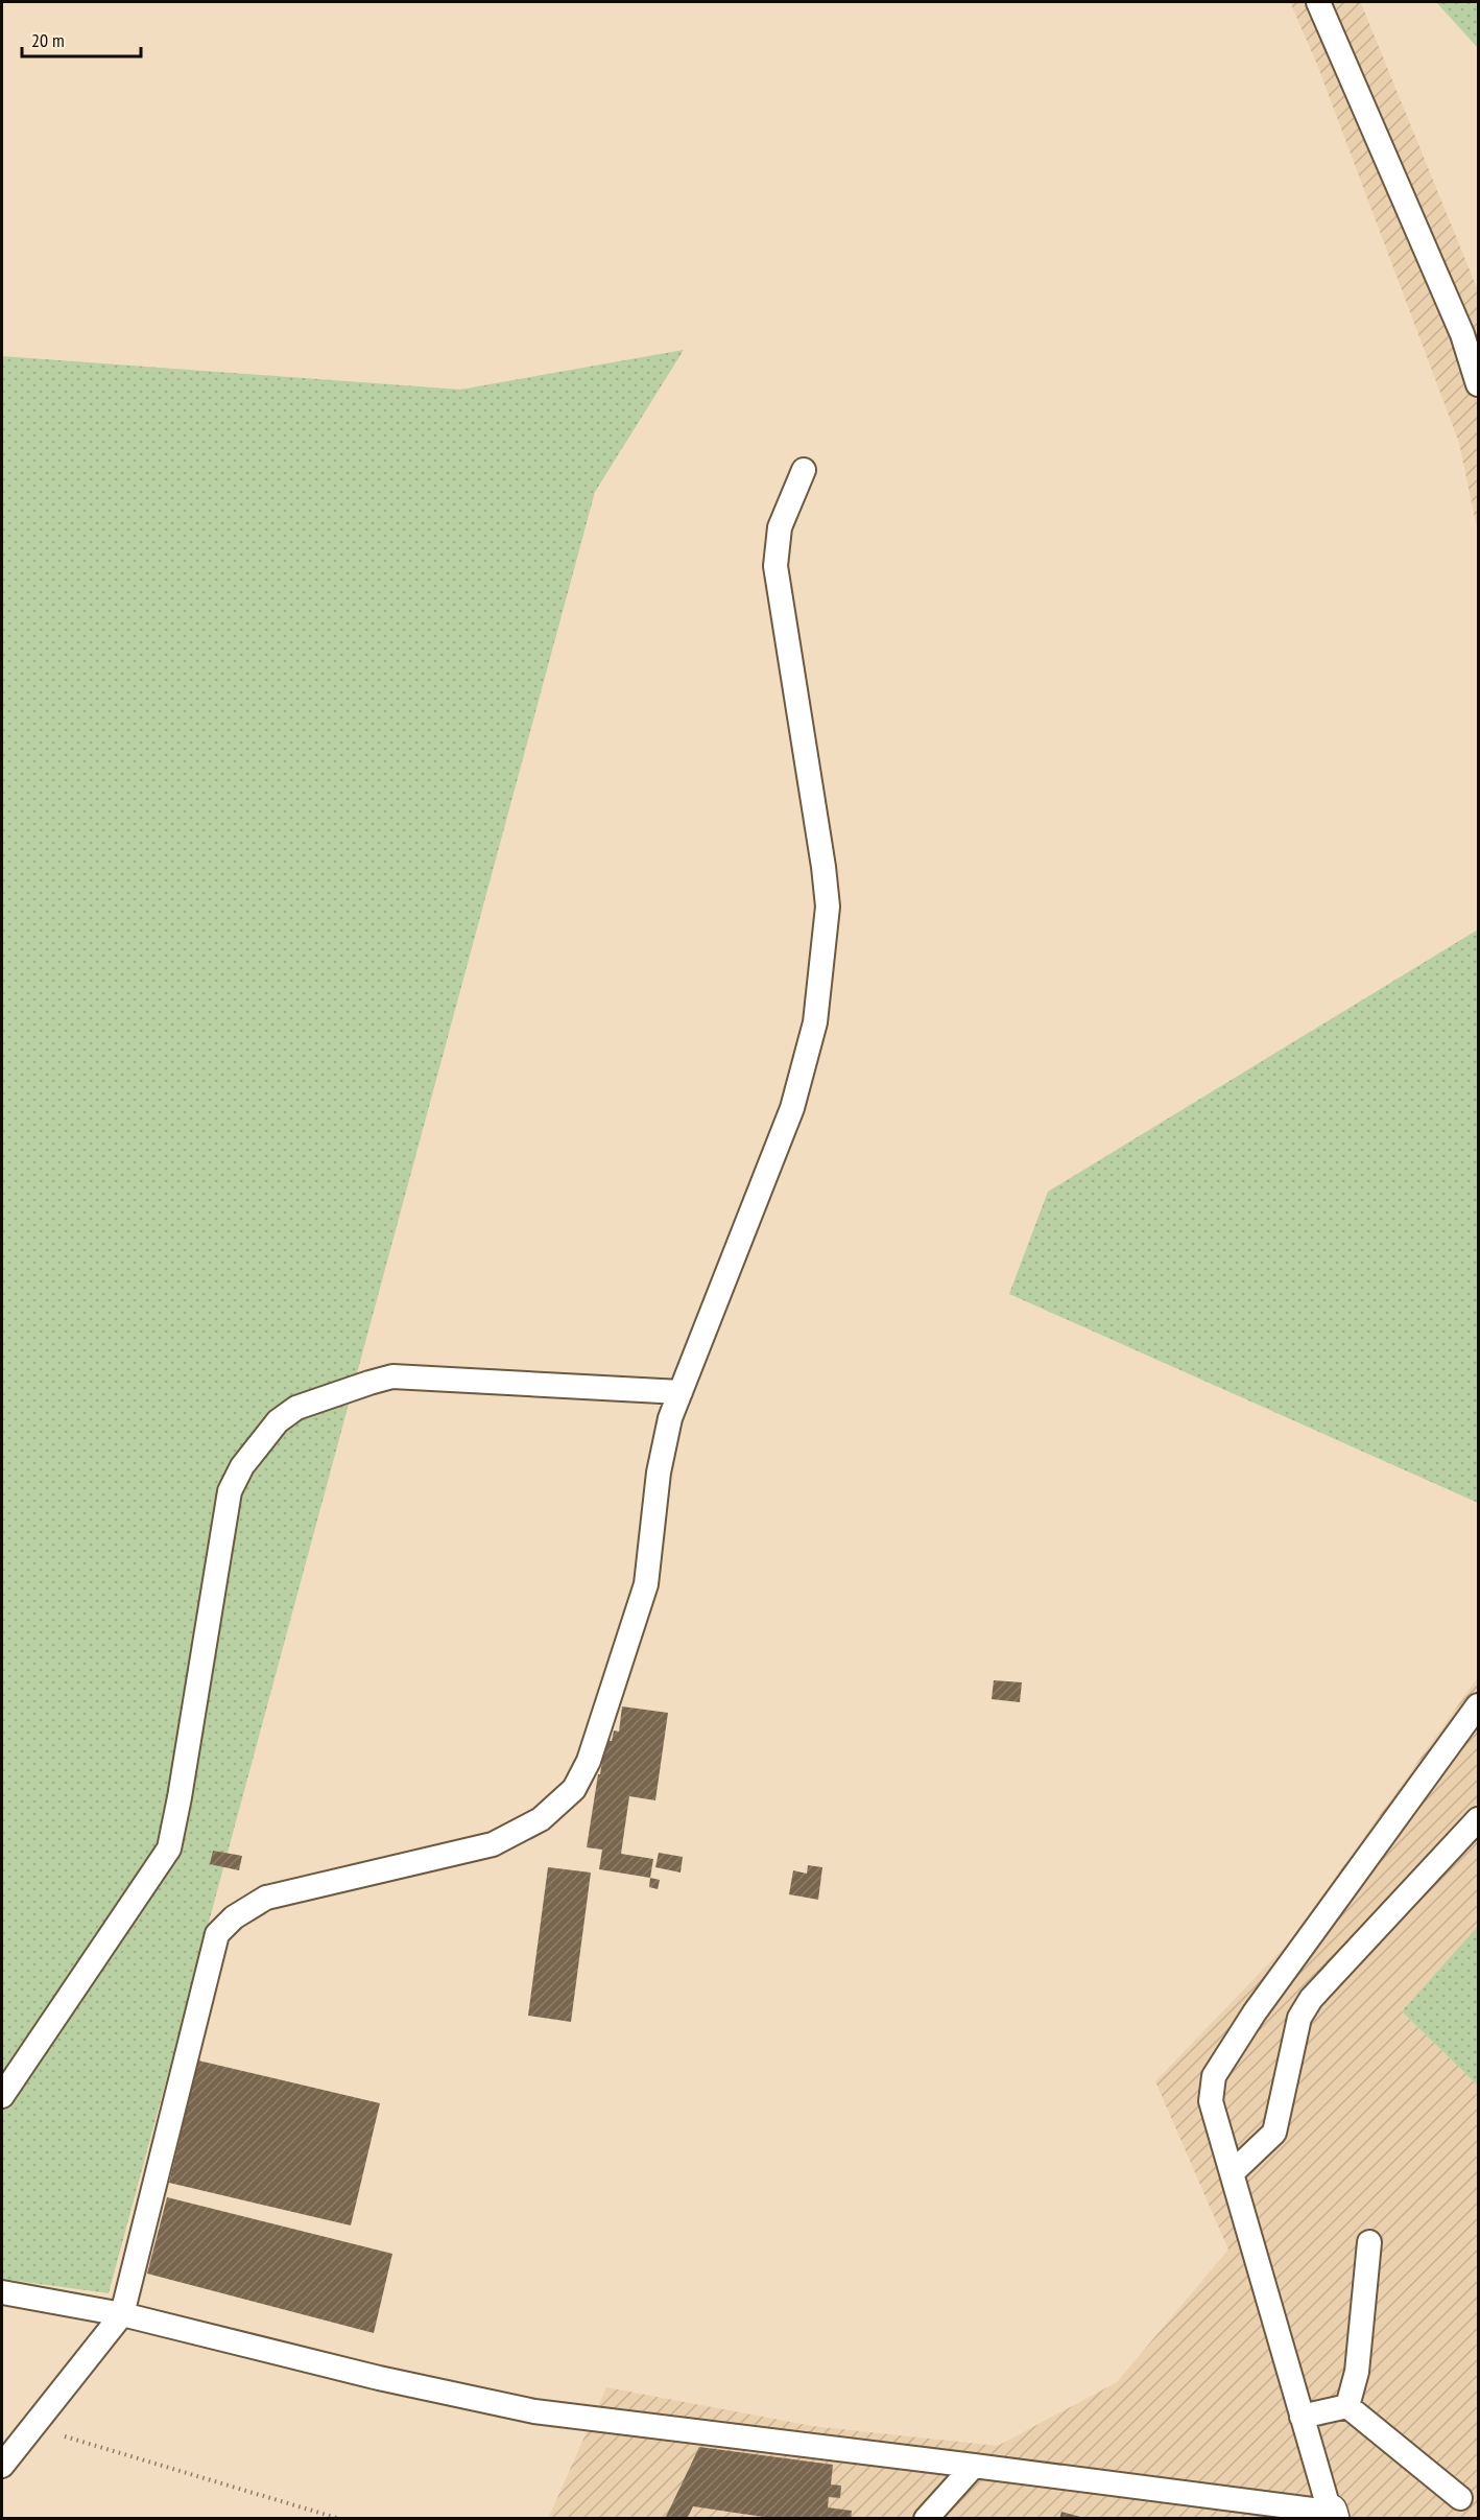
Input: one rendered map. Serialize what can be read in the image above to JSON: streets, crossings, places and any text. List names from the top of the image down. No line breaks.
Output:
{"scale_bar":"20 m"}
